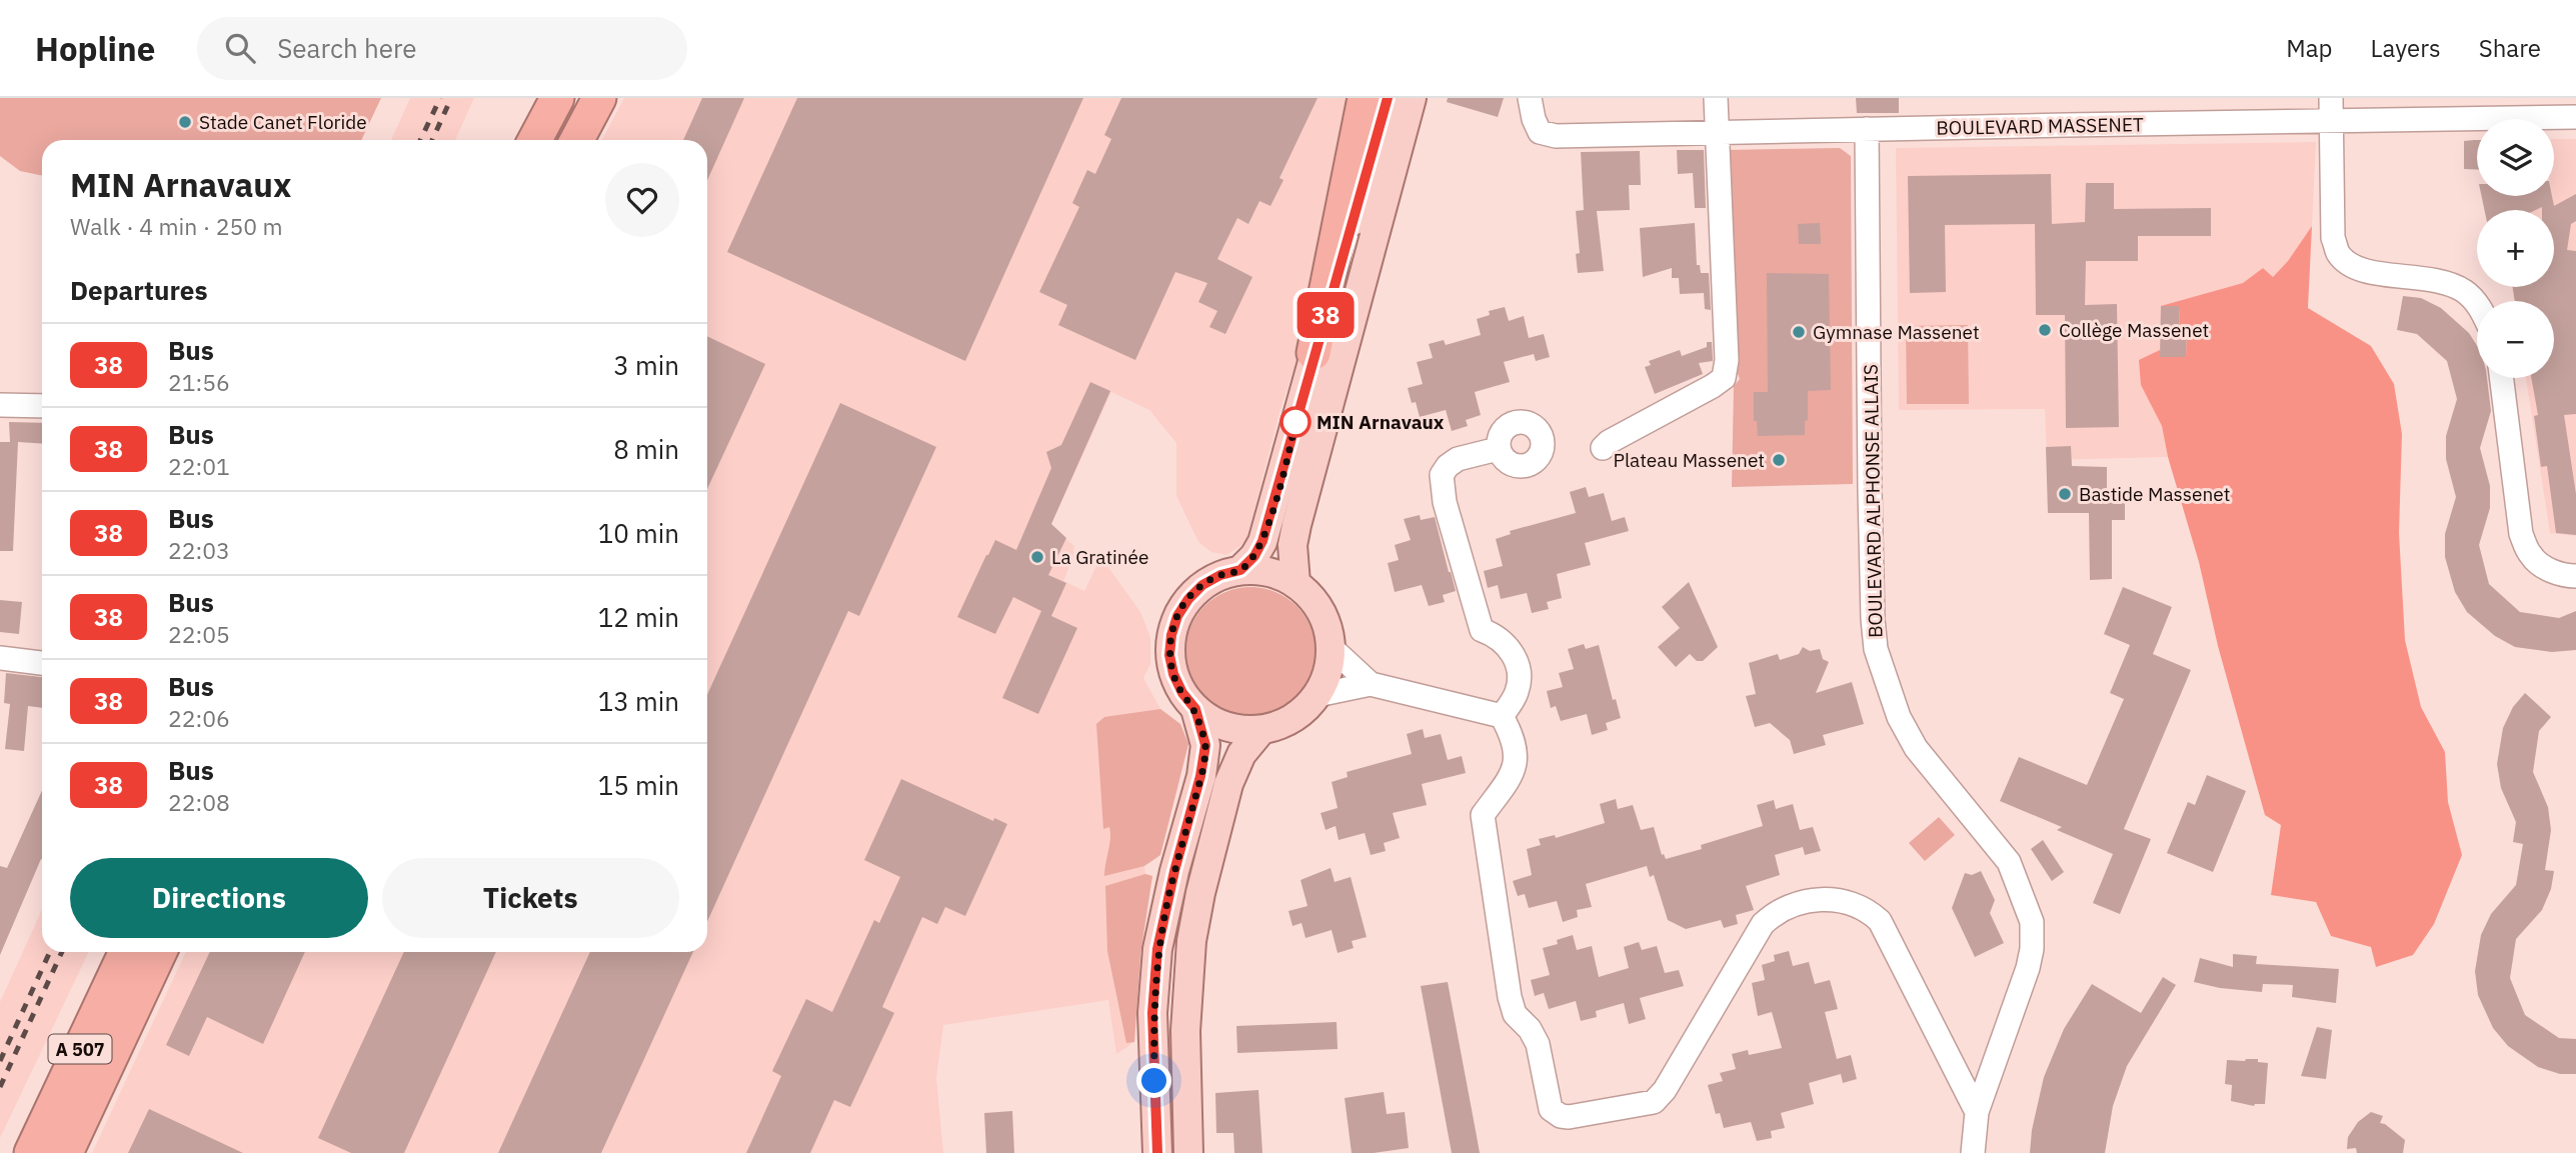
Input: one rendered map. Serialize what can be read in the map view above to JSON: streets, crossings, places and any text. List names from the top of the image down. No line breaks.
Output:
{"streets":{"highway":["A 507"],"street":["BOULEVARD MASSENET","BOULEVARD ALPHONSE ALLAIS"]},"crossings":[["BOULEVARD MASSENET","BOULEVARD ALPHONSE ALLAIS"]],"places":["Stade Canet Floride","Collège Massenet","Gymnase Massenet","MIN Arnavaux","Plateau Massenet","Bastide Massenet","La Gratinée"],"lines":["bus line 38"],"page":{"header":"Hopline","search":"Search here","nav":["Map","Layers","Share"],"on_map":"38","map_buttons":["+","−"],"heading":[["MIN Arnavaux","Walk · 4 min · 250 m"],"Departures"],"list":[{"mark":"38","name":"Bus","note":"21:56","value":"3 min"},{"mark":"38","name":"Bus","note":"22:01","value":"8 min"},{"mark":"38","name":"Bus","note":"22:03","value":"10 min"},{"mark":"38","name":"Bus","note":"22:05","value":"12 min"},{"mark":"38","name":"Bus","note":"22:06","value":"13 min"},{"mark":"38","name":"Bus","note":"22:08","value":"15 min"}],"buttons":["Directions","Tickets"]}}
